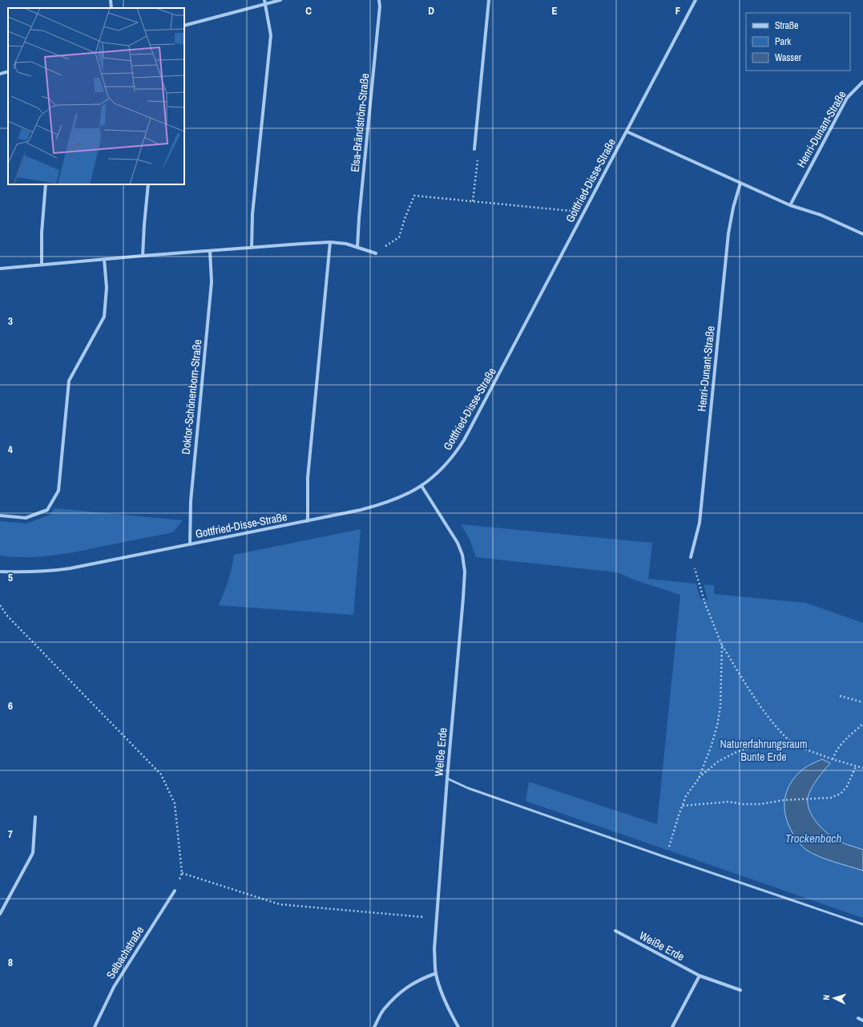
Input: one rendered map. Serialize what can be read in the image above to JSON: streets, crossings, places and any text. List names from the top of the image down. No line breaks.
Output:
{"streets":{"street":["Elsa-Brändström-Straße","Henri-Dunant-Straße","Gottfried-Disse-Straße","Doktor-Schönenborn-Straße","Weiße Erde","Selbachstraße"]},"crossings":[["Gottfried-Disse-Straße","Doktor-Schönenborn-Straße"],["Gottfried-Disse-Straße","Weiße Erde"]],"water":["Trockenbach"],"parks":["Naturerfahrungsraum Bunte Erde"],"legend":["Straße","Park","Wasser"],"north":"left","grid":{"columns":["C","D","E","F"],"rows":["3","4","5","6","7","8"]}}
